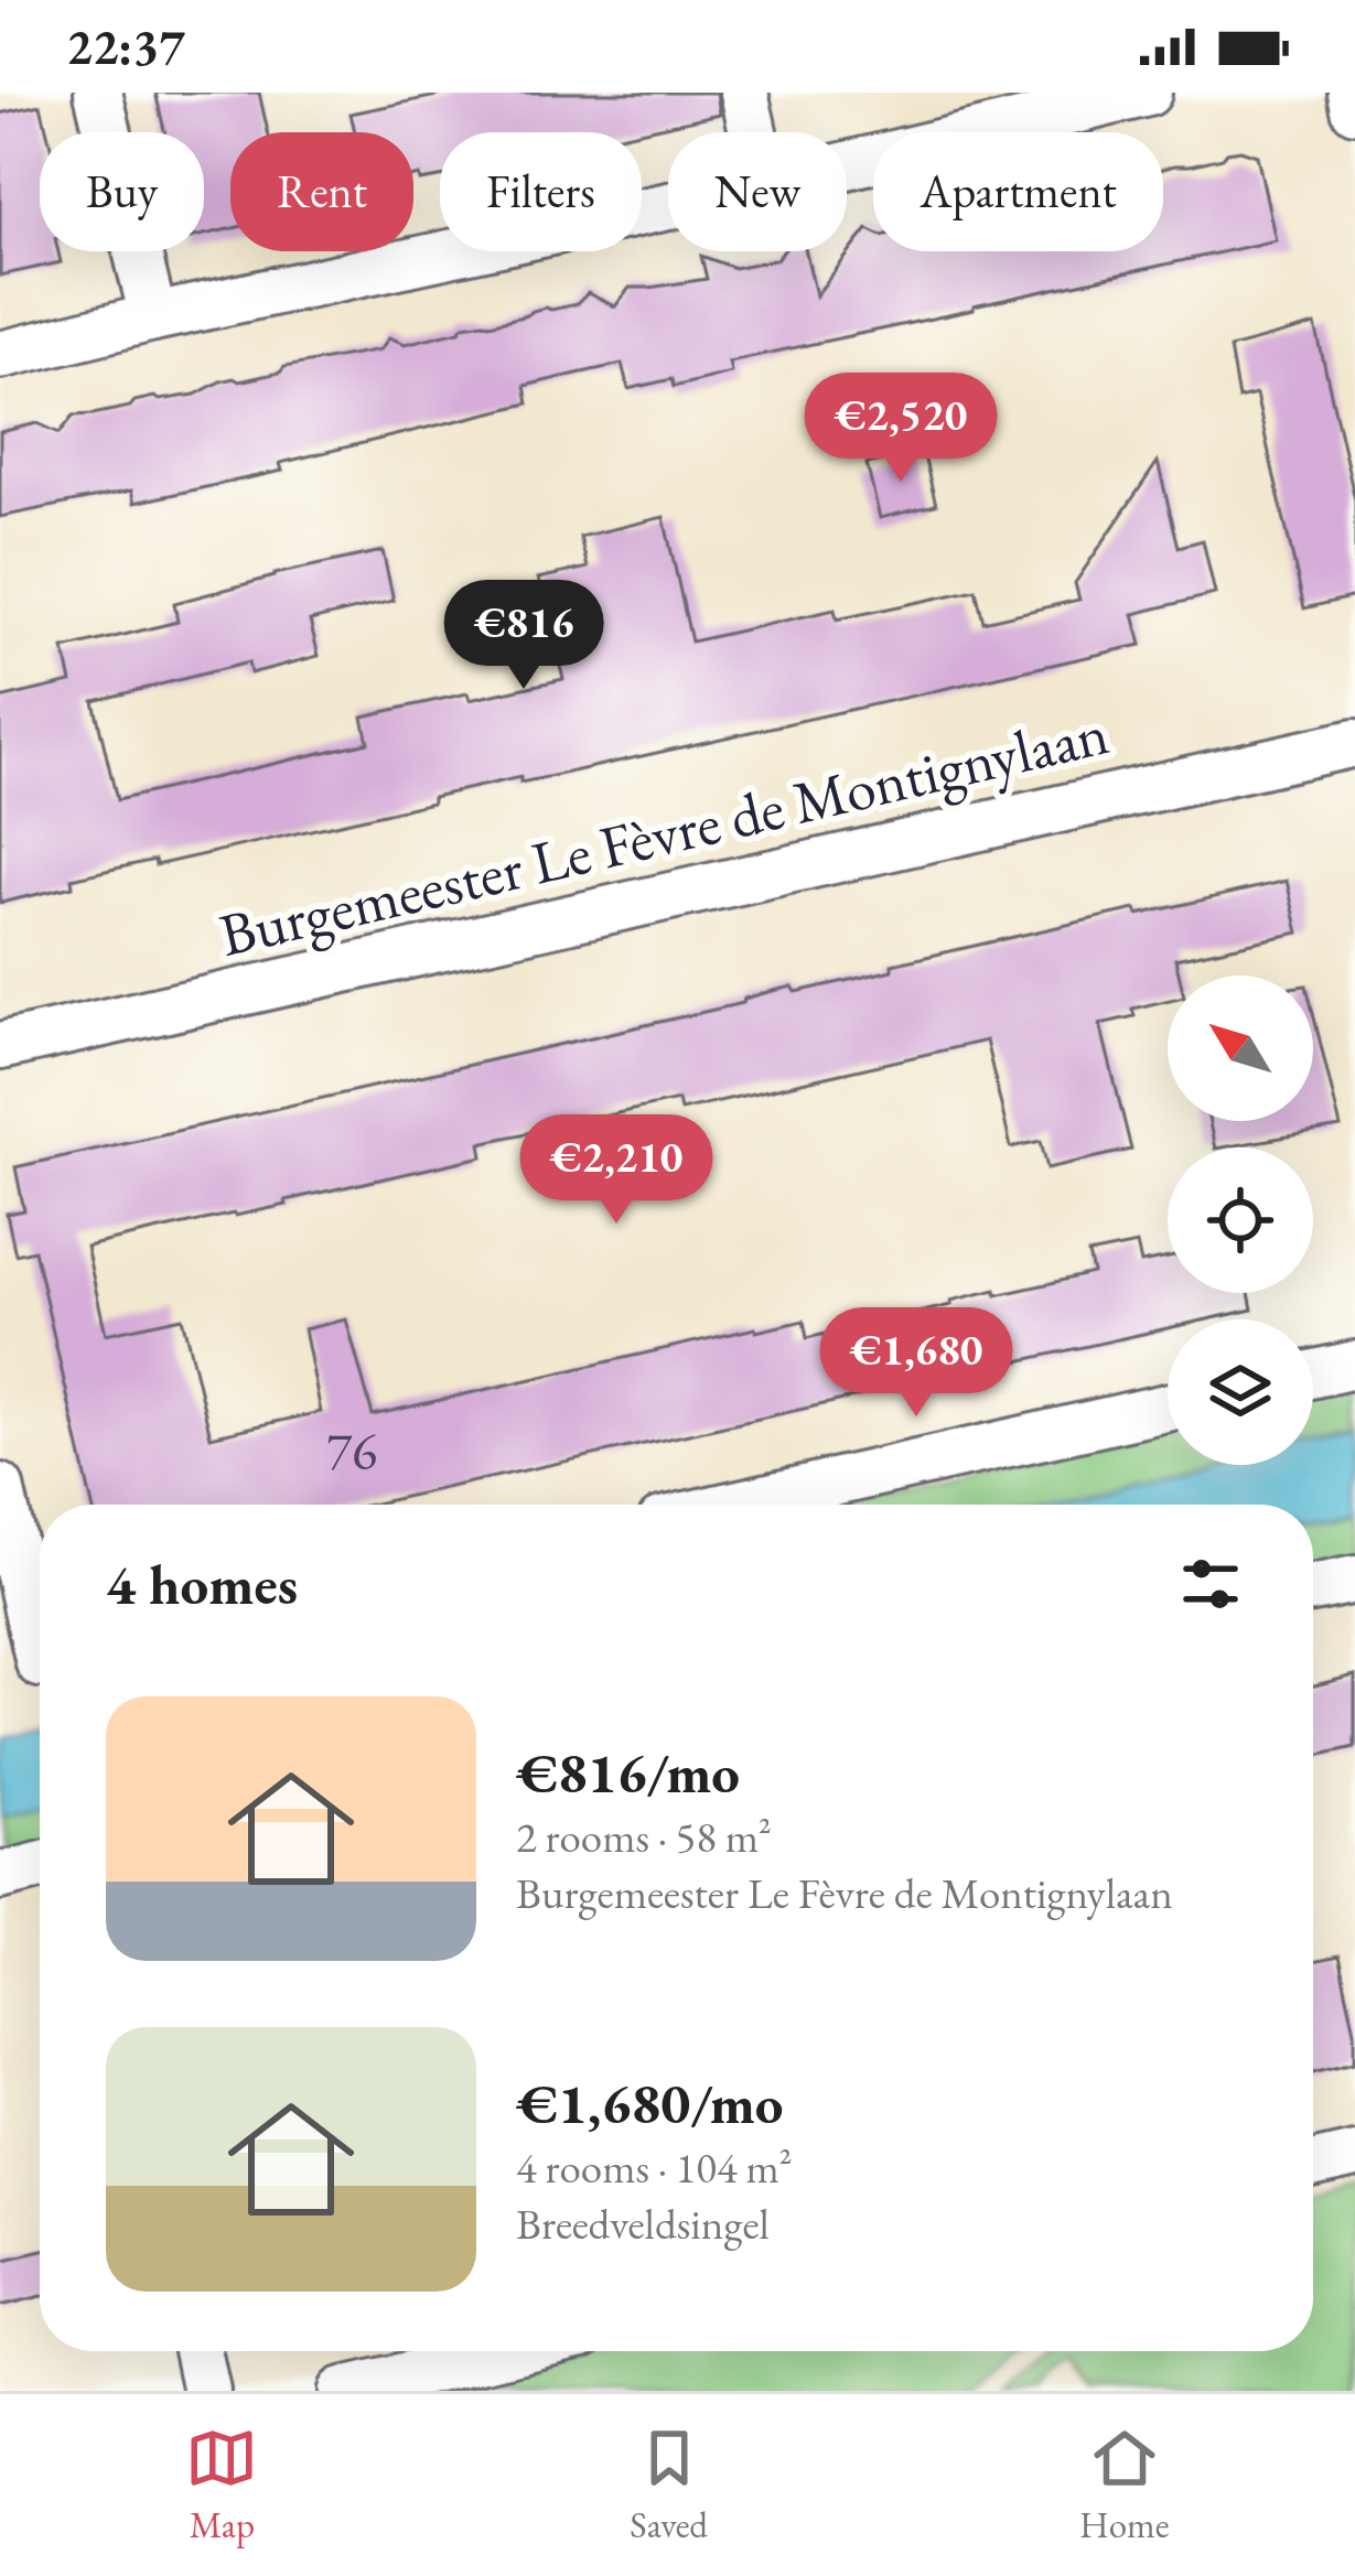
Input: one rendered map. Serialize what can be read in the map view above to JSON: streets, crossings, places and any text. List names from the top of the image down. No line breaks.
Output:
{"streets":{"street":["Burgemeester Le Fèvre de Montignylaan"]},"house_numbers":["76"],"north":"top left","page":{"status":"22:37","chip":["Buy","Rent","Filters","New","Apartment"],"price":["€2,520","€816","€2,210","€1,680"],"heading":"4 homes","list":[{"name":"€816/mo","note":"2 rooms · 58 m² · Burgemeester Le Fèvre de Montignylaan"},{"name":"€1,680/mo","note":"4 rooms · 104 m² · Breedveldsingel"}],"tabs":["Map","Saved","Home"]}}
